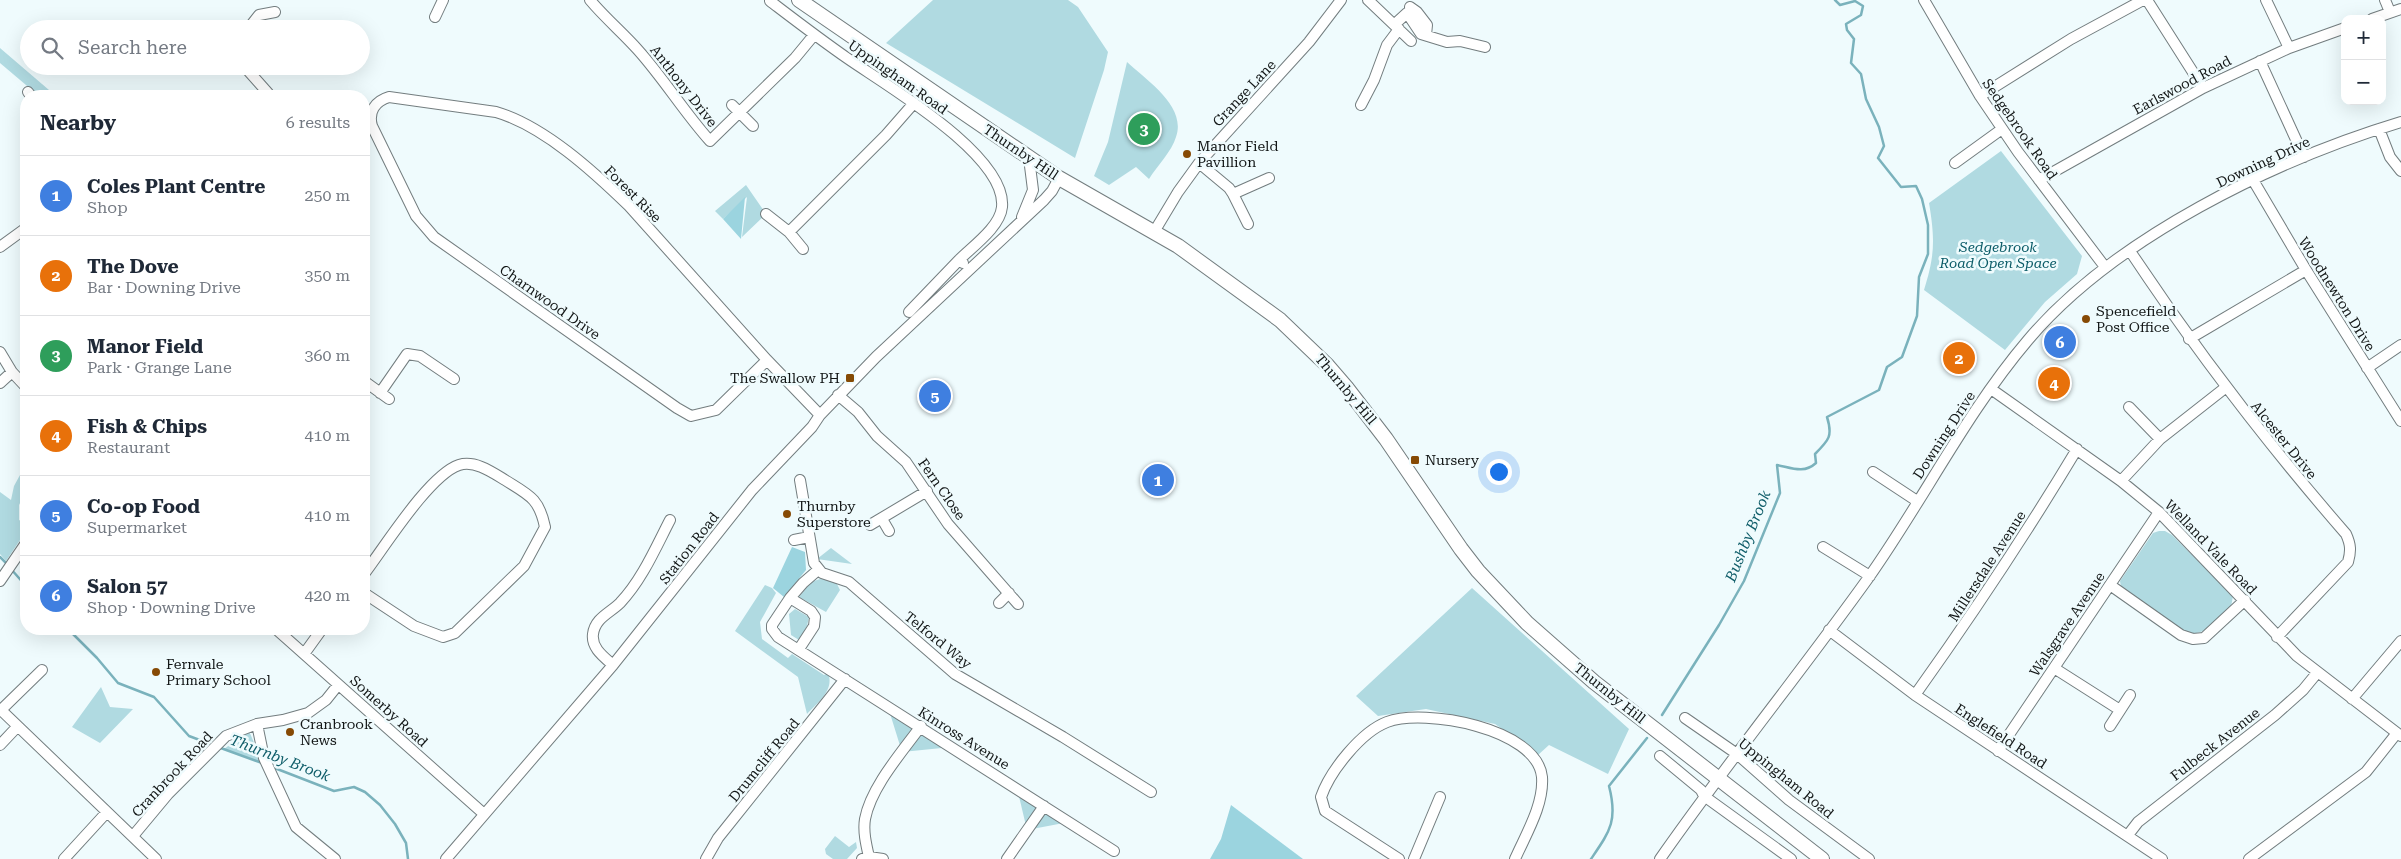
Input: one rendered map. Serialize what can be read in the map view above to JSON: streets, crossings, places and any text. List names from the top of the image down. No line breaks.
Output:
{"streets":{"highway":["Thurnby Hill"],"street":["Uppingham Road","Earlswood Road","Anthony Drive","Grange Lane","Sedgebrook Road","Downing Drive","Forest Rise","Woodnewton Drive","Charnwood Drive","Alcester Drive","Fern Close","Welland Vale Road","Station Road","Millersdale Avenue","Walsgrave Avenue","Telford Way","Somerby Road","Englefield Road","Kinross Avenue","Fulbeck Avenue","Drumcliff Road","Cranbrook Road"]},"crossings":[["Uppingham Road","Anthony Drive"],["Uppingham Road","Downing Drive"],["Earlswood Road","Sedgebrook Road"],["Grange Lane","Thurnby Hill"],["Sedgebrook Road","Downing Drive"],["Thurnby Hill","Downing Drive"],["Thurnby Hill","Station Road"],["Downing Drive","Woodnewton Drive"],["Downing Drive","Alcester Drive"],["Downing Drive","Welland Vale Road"],["Downing Drive","Englefield Road"],["Forest Rise","Charnwood Drive"],["Forest Rise","Station Road"],["Alcester Drive","Welland Vale Road"],["Fern Close","Station Road"],["Welland Vale Road","Millersdale Avenue"],["Welland Vale Road","Walsgrave Avenue"],["Welland Vale Road","Fulbeck Avenue"],["Station Road","Somerby Road"],["Millersdale Avenue","Englefield Road"],["Walsgrave Avenue","Englefield Road"],["Telford Way","Kinross Avenue"],["Somerby Road","Cranbrook Road"],["Englefield Road","Fulbeck Avenue"],["Kinross Avenue","Drumcliff Road"]],"water":["Bushby Brook","Thurnby Brook"],"parks":["Sedgebrook Road Open Space"],"places":{"other":["Manor Field Pavillion","Spencefield Post Office","Thurnby Superstore","Fernvale Primary School","Cranbrook News"],"transit":["The Swallow PH","Nursery"]},"page":{"map_buttons":["+","−"],"search":"Search here","heading":["Nearby","6 results"],"pins":["3","6","2","4","5","1"],"list":[{"mark":"1","name":"Coles Plant Centre","note":"Shop","value":"250 m"},{"mark":"2","name":"The Dove","note":"Bar · Downing Drive","value":"350 m"},{"mark":"3","name":"Manor Field","note":"Park · Grange Lane","value":"360 m"},{"mark":"4","name":"Fish & Chips","note":"Restaurant","value":"410 m"},{"mark":"5","name":"Co-op Food","note":"Supermarket","value":"410 m"},{"mark":"6","name":"Salon 57","note":"Shop · Downing Drive","value":"420 m"}]}}
